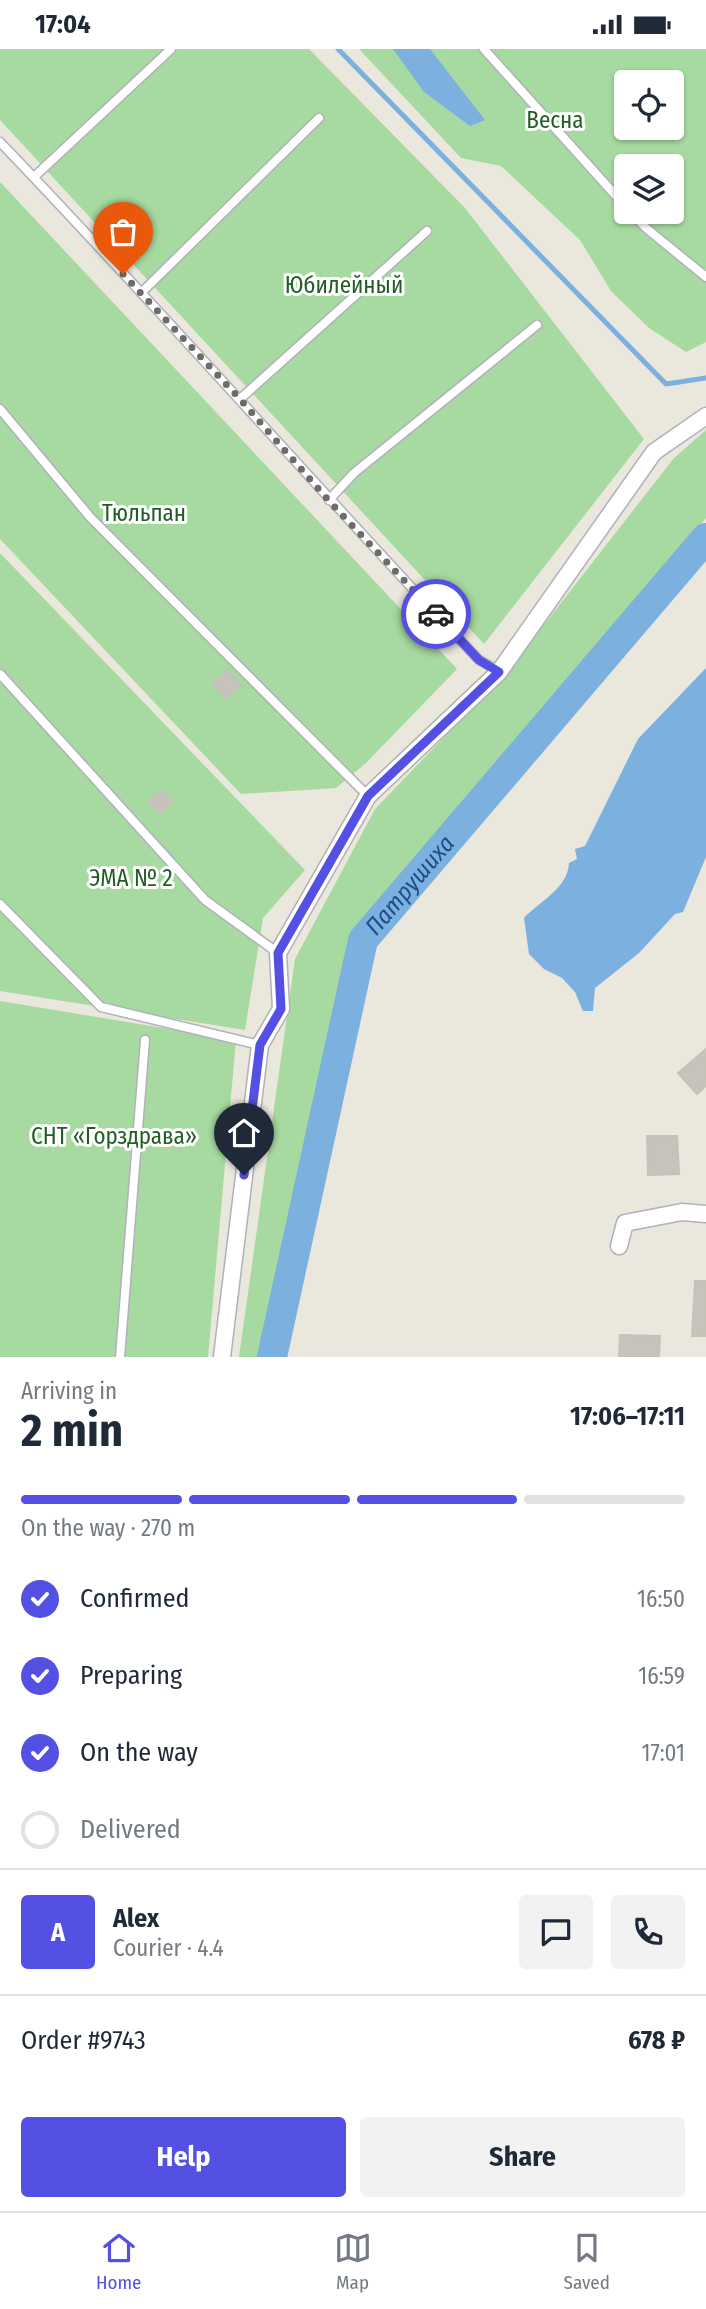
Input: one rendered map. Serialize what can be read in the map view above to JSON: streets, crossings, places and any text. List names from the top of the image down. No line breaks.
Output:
{"water":["Патрушиха"],"parks":["Весна","Юбилейный","Тюльпан","ЭМА № 2","СНТ «Горздрава»"],"page":{"status":"17:04","heading":["2 min","Arriving in","17:06–17:11"],"panel":["Alex","Courier · 4.4","Order #9743","678 ₽"],"bar":"On the way · 270 m","list":[["Confirmed","16:50"],["Preparing","16:59"],["On the way","17:01"],"Delivered"],"round":"A","buttons":["Help","Share"],"tabs":["Home","Map","Saved"]}}
